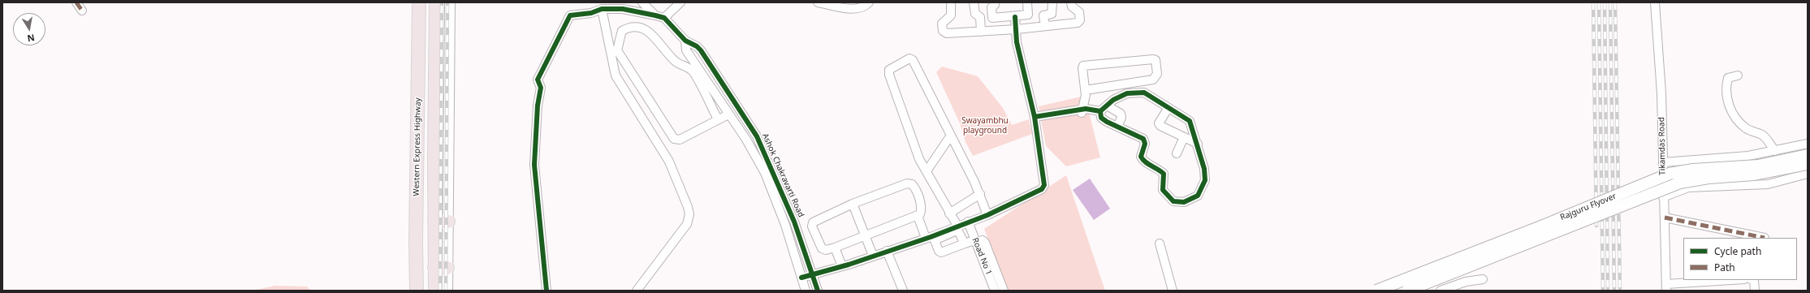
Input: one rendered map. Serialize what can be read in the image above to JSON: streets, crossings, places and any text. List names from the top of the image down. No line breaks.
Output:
{"streets":{"highway":["Western Express Highway"],"main road":["Rajguru Flyover"],"street":["Tikamdas Road","Ashok Chakravarti Road","Road No 1"]},"parks":["Swayambhu playground"],"legend":["Cycle path","Path"],"north":"bottom"}
